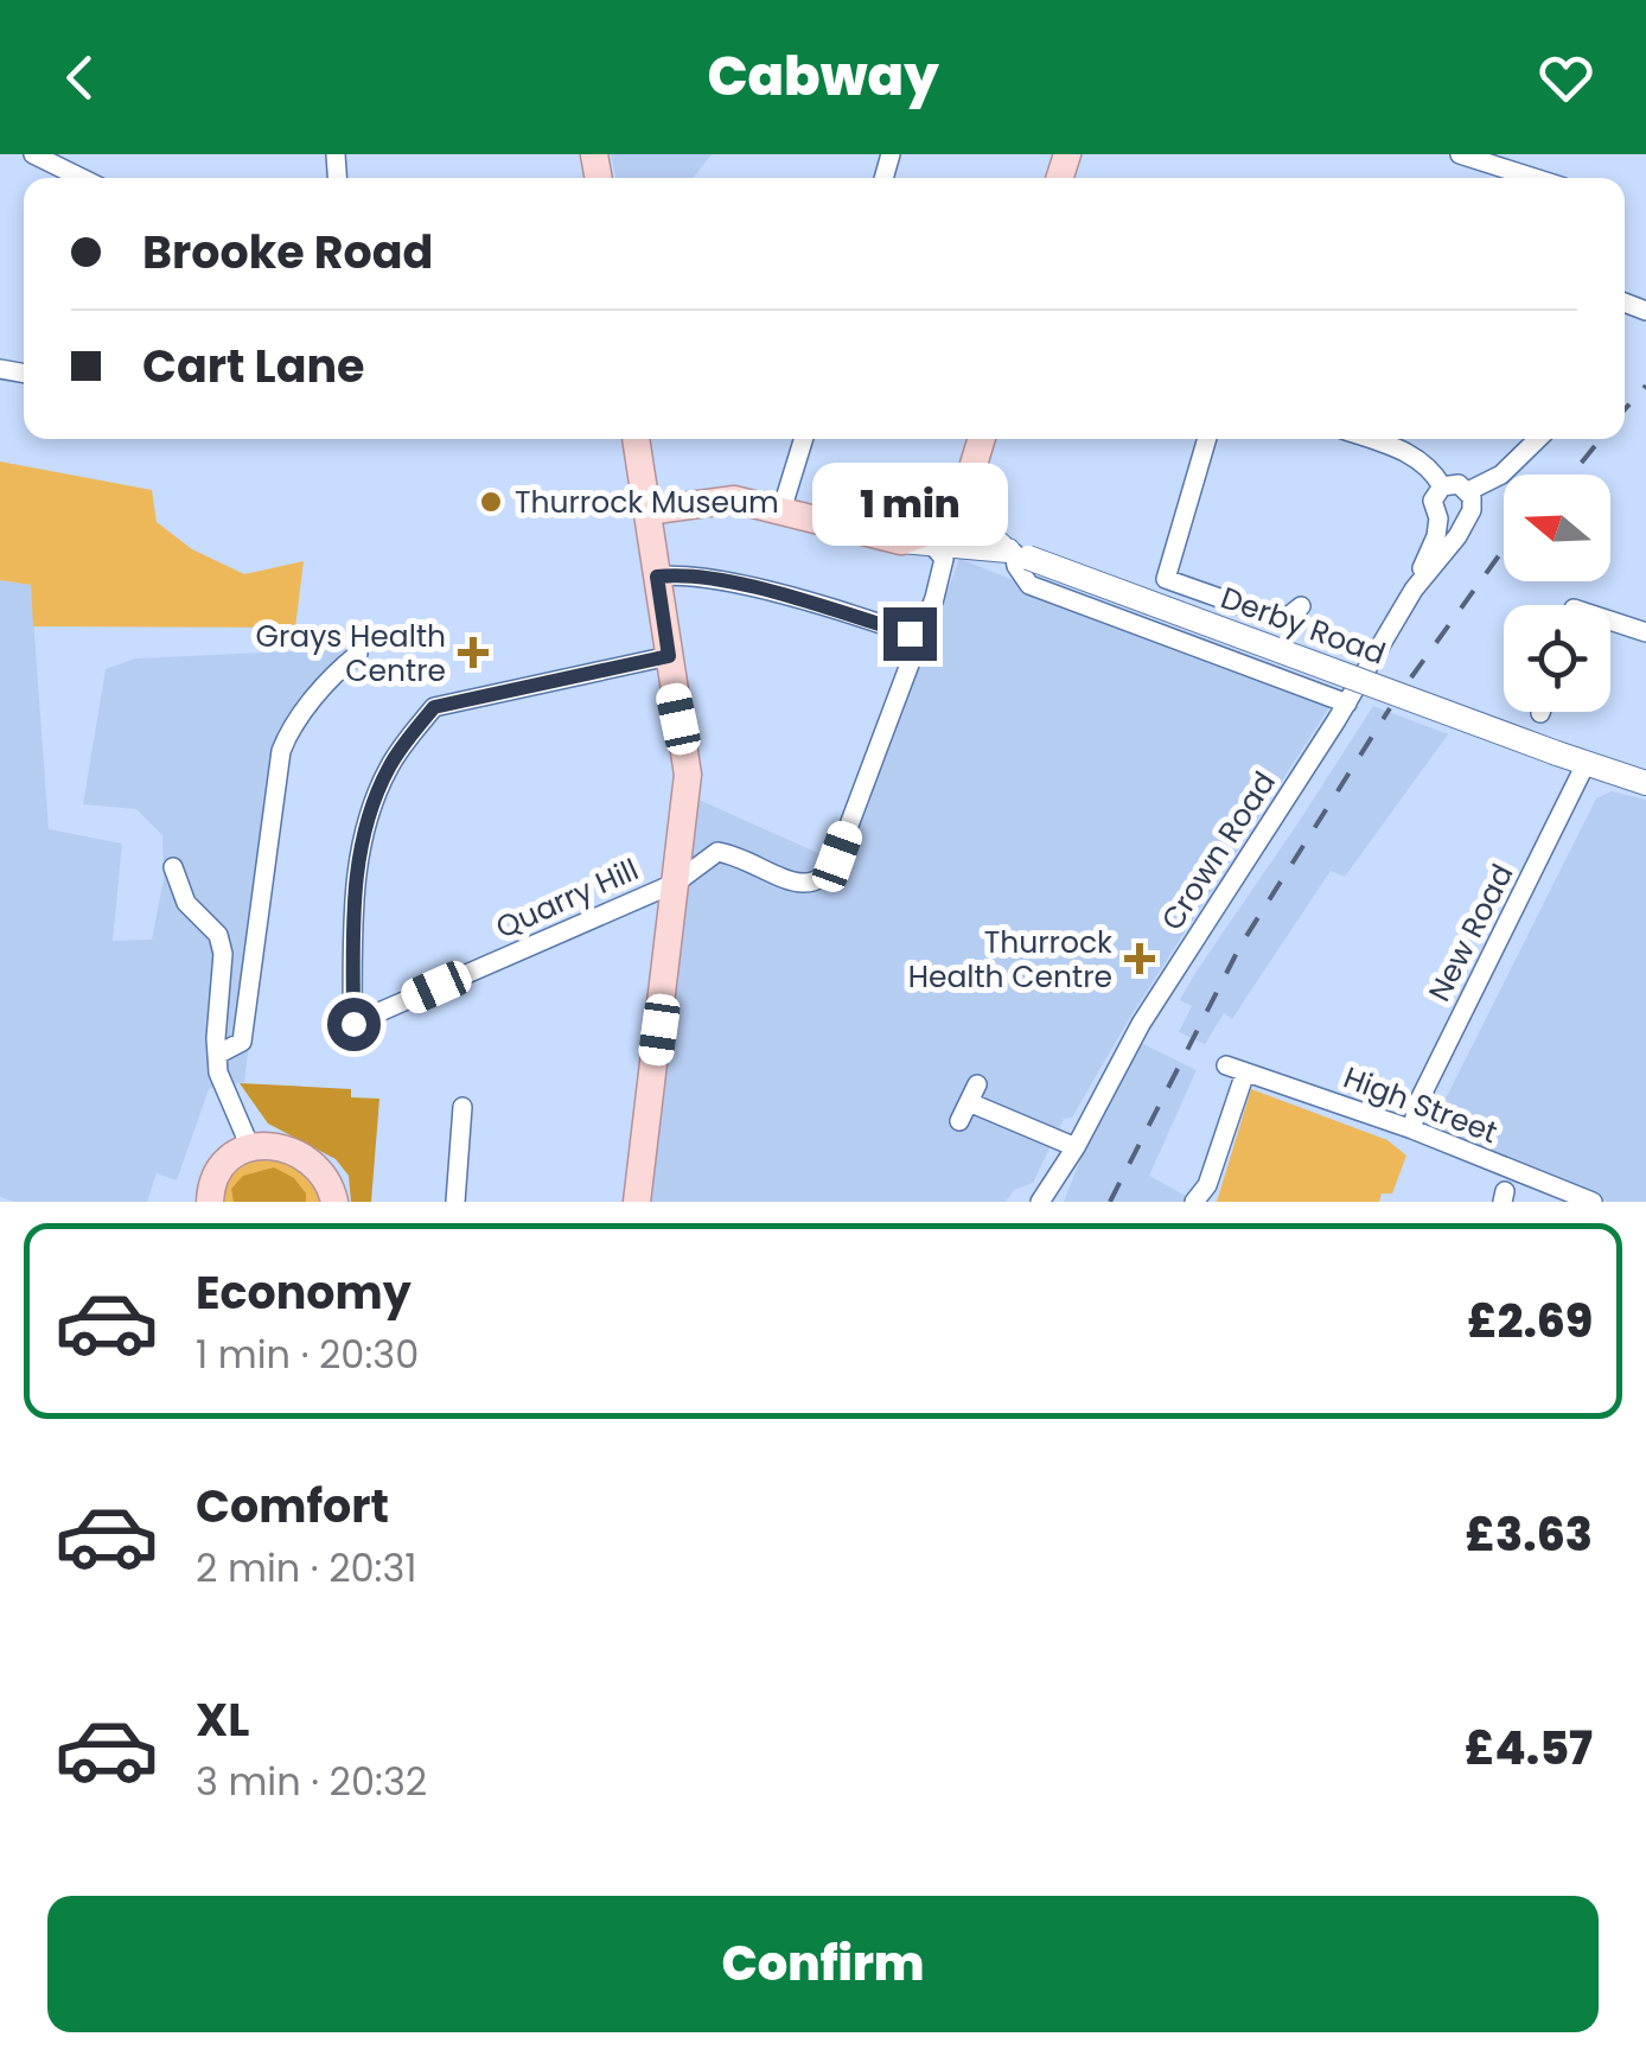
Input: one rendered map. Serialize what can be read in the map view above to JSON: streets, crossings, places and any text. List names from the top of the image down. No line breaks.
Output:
{"streets":{"main road":["Derby Road"],"street":["Crown Road","Quarry Hill","New Road","High Street"]},"crossings":[["Derby Road","New Road"],["New Road","High Street"]],"places":{"other":["Thurrock Museum"],"health":["Grays Health Centre","Thurrock Health Centre"]},"north":"left","page":{"header":"Cabway","banner":["Brooke Road","Cart Lane"],"bubble":"1 min","list":[{"name":"Economy","note":"1 min · 20:30","value":"£2.69"},{"name":"Comfort","note":"2 min · 20:31","value":"£3.63"},{"name":"XL","note":"3 min · 20:32","value":"£4.57"}],"buttons":"Confirm"}}
